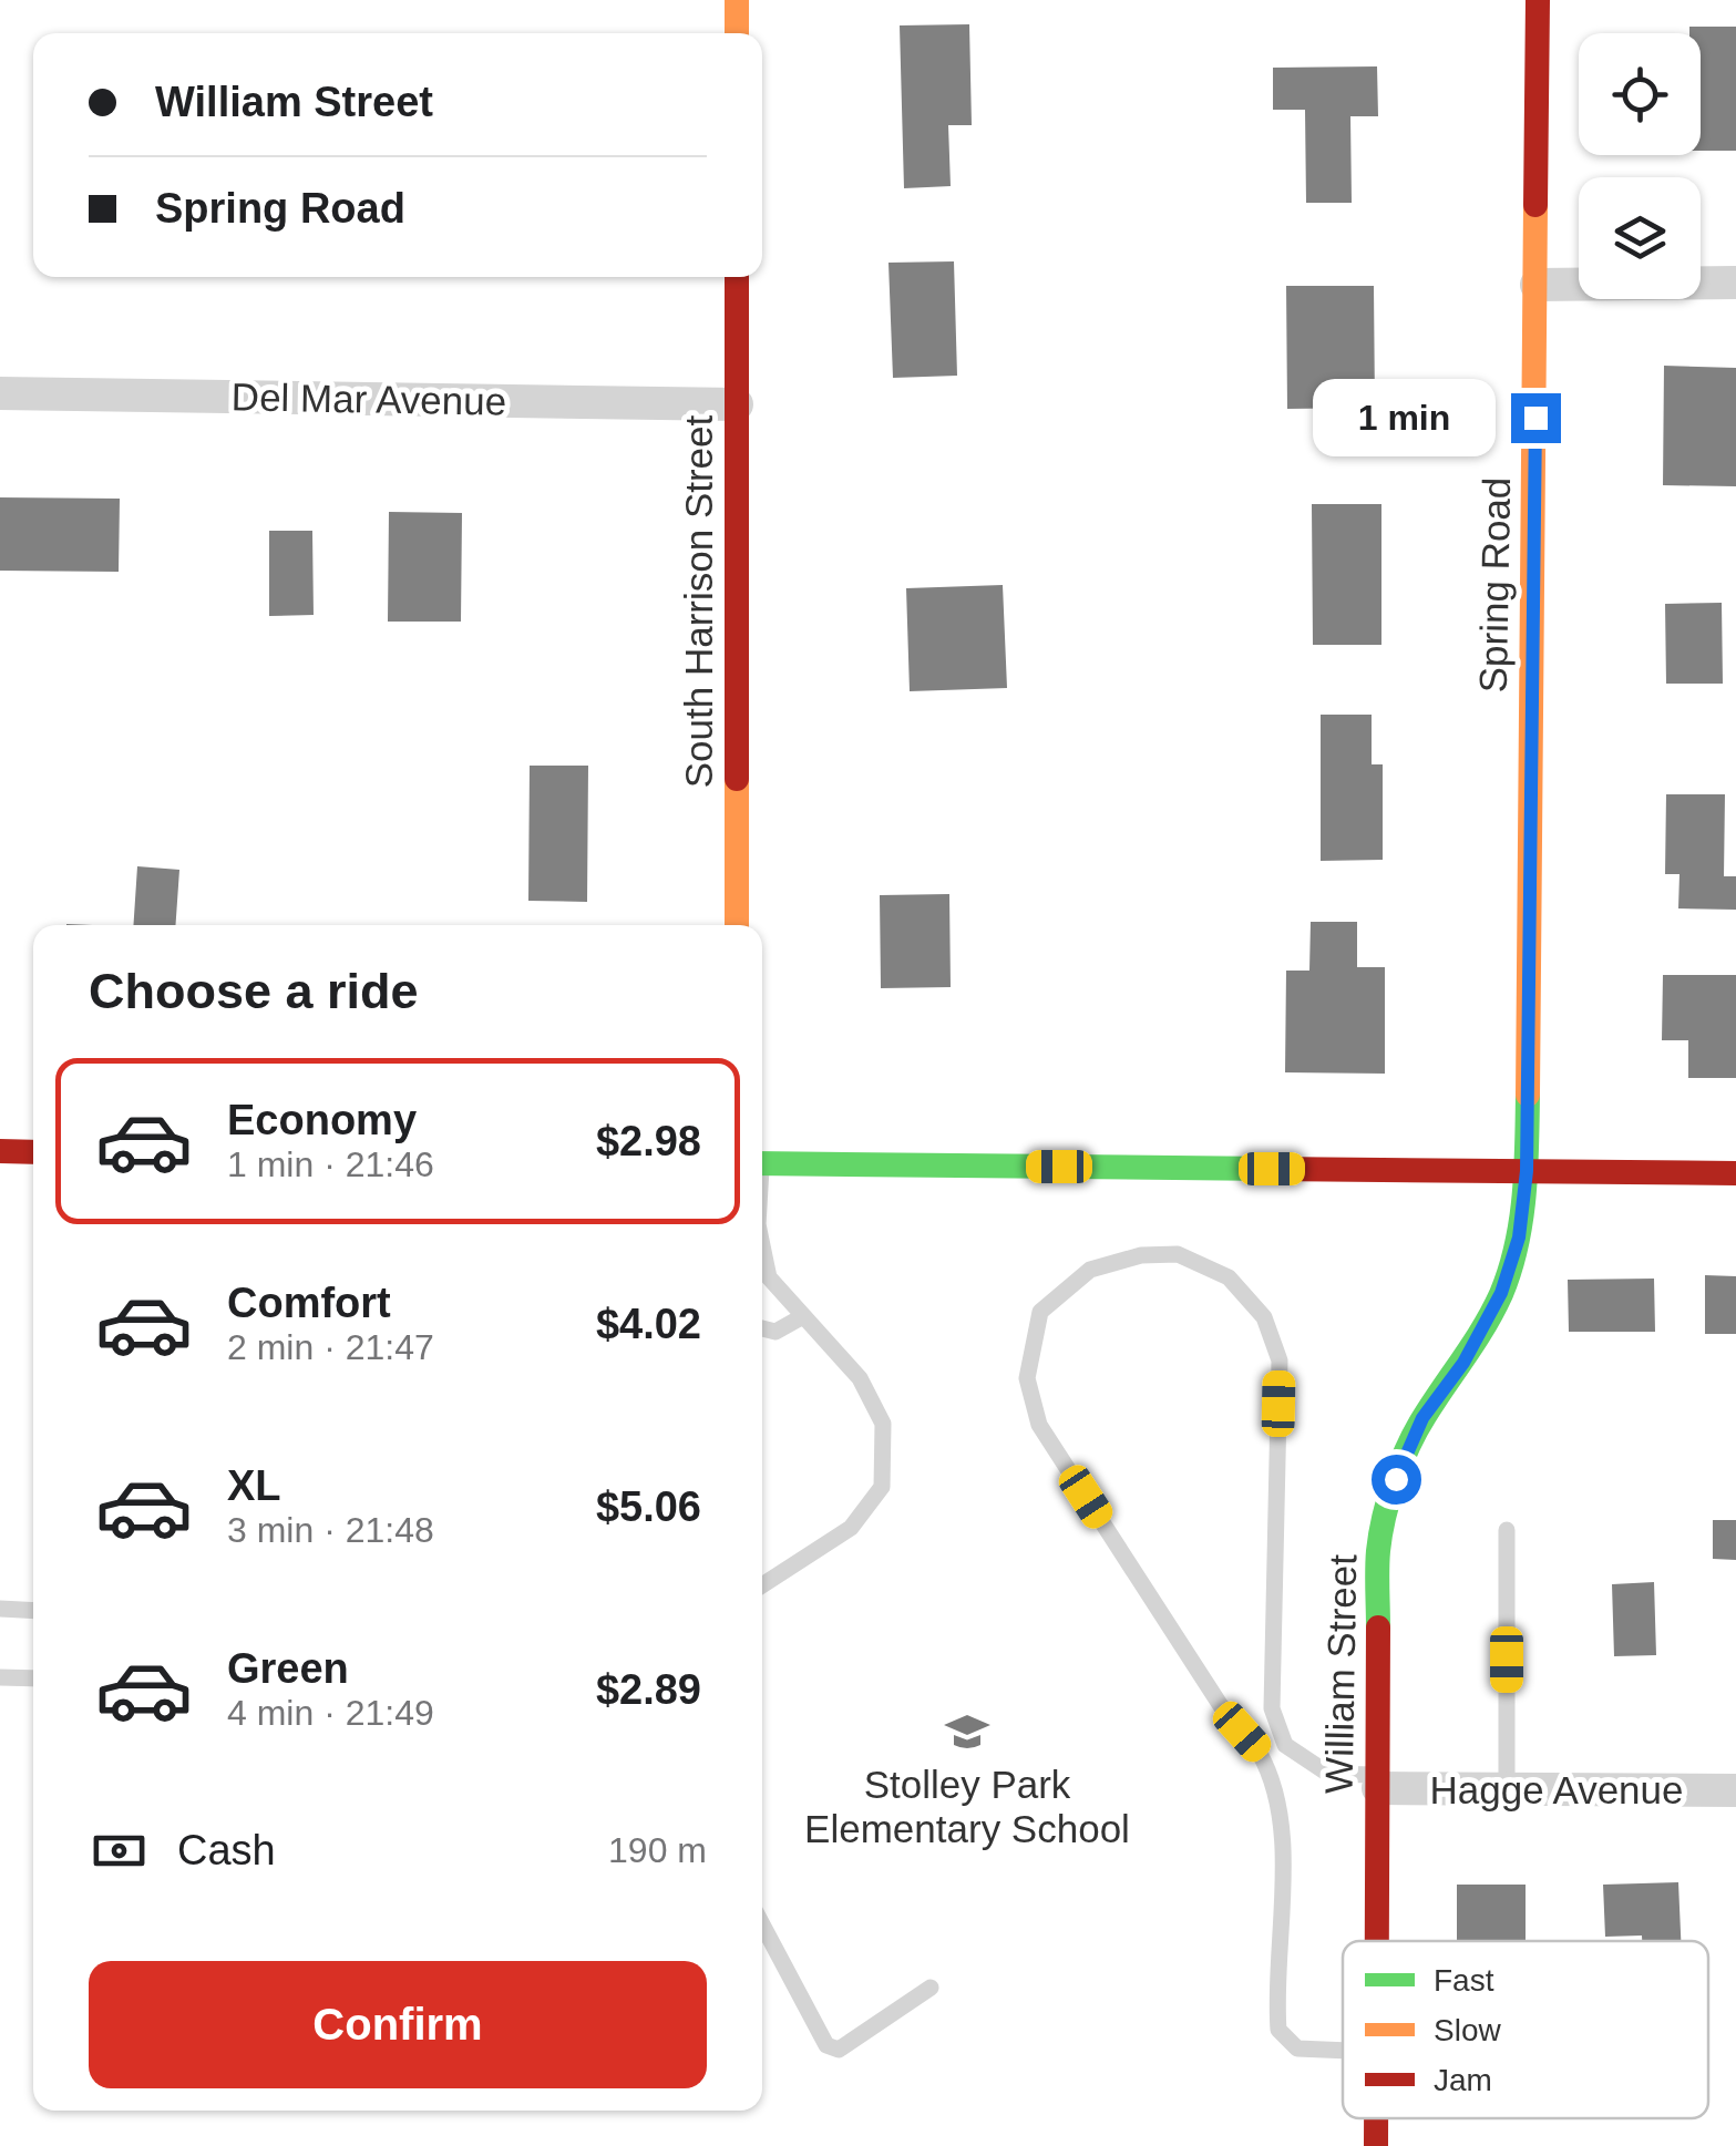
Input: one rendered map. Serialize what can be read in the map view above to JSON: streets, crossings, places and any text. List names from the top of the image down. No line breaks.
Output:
{"streets":{"street":["Del Mar Avenue","Spring Road","South Harrison Street","William Street","Hagge Avenue"]},"crossings":[["Del Mar Avenue","South Harrison Street"],["Spring Road","William Street"],["William Street","Hagge Avenue"]],"places":{"school or university":["Stolley Park Elementary School"]},"legend":["Fast","Slow","Jam"],"page":{"banner":["William Street","Spring Road"],"bubble":"1 min","heading":"Choose a ride","list":[{"name":"Economy","note":"1 min · 21:46","value":"$2.98"},{"name":"Comfort","note":"2 min · 21:47","value":"$4.02"},{"name":"XL","note":"3 min · 21:48","value":"$5.06"},{"name":"Green","note":"4 min · 21:49","value":"$2.89"}],"pay":["Cash","190 m"],"buttons":"Confirm"}}
